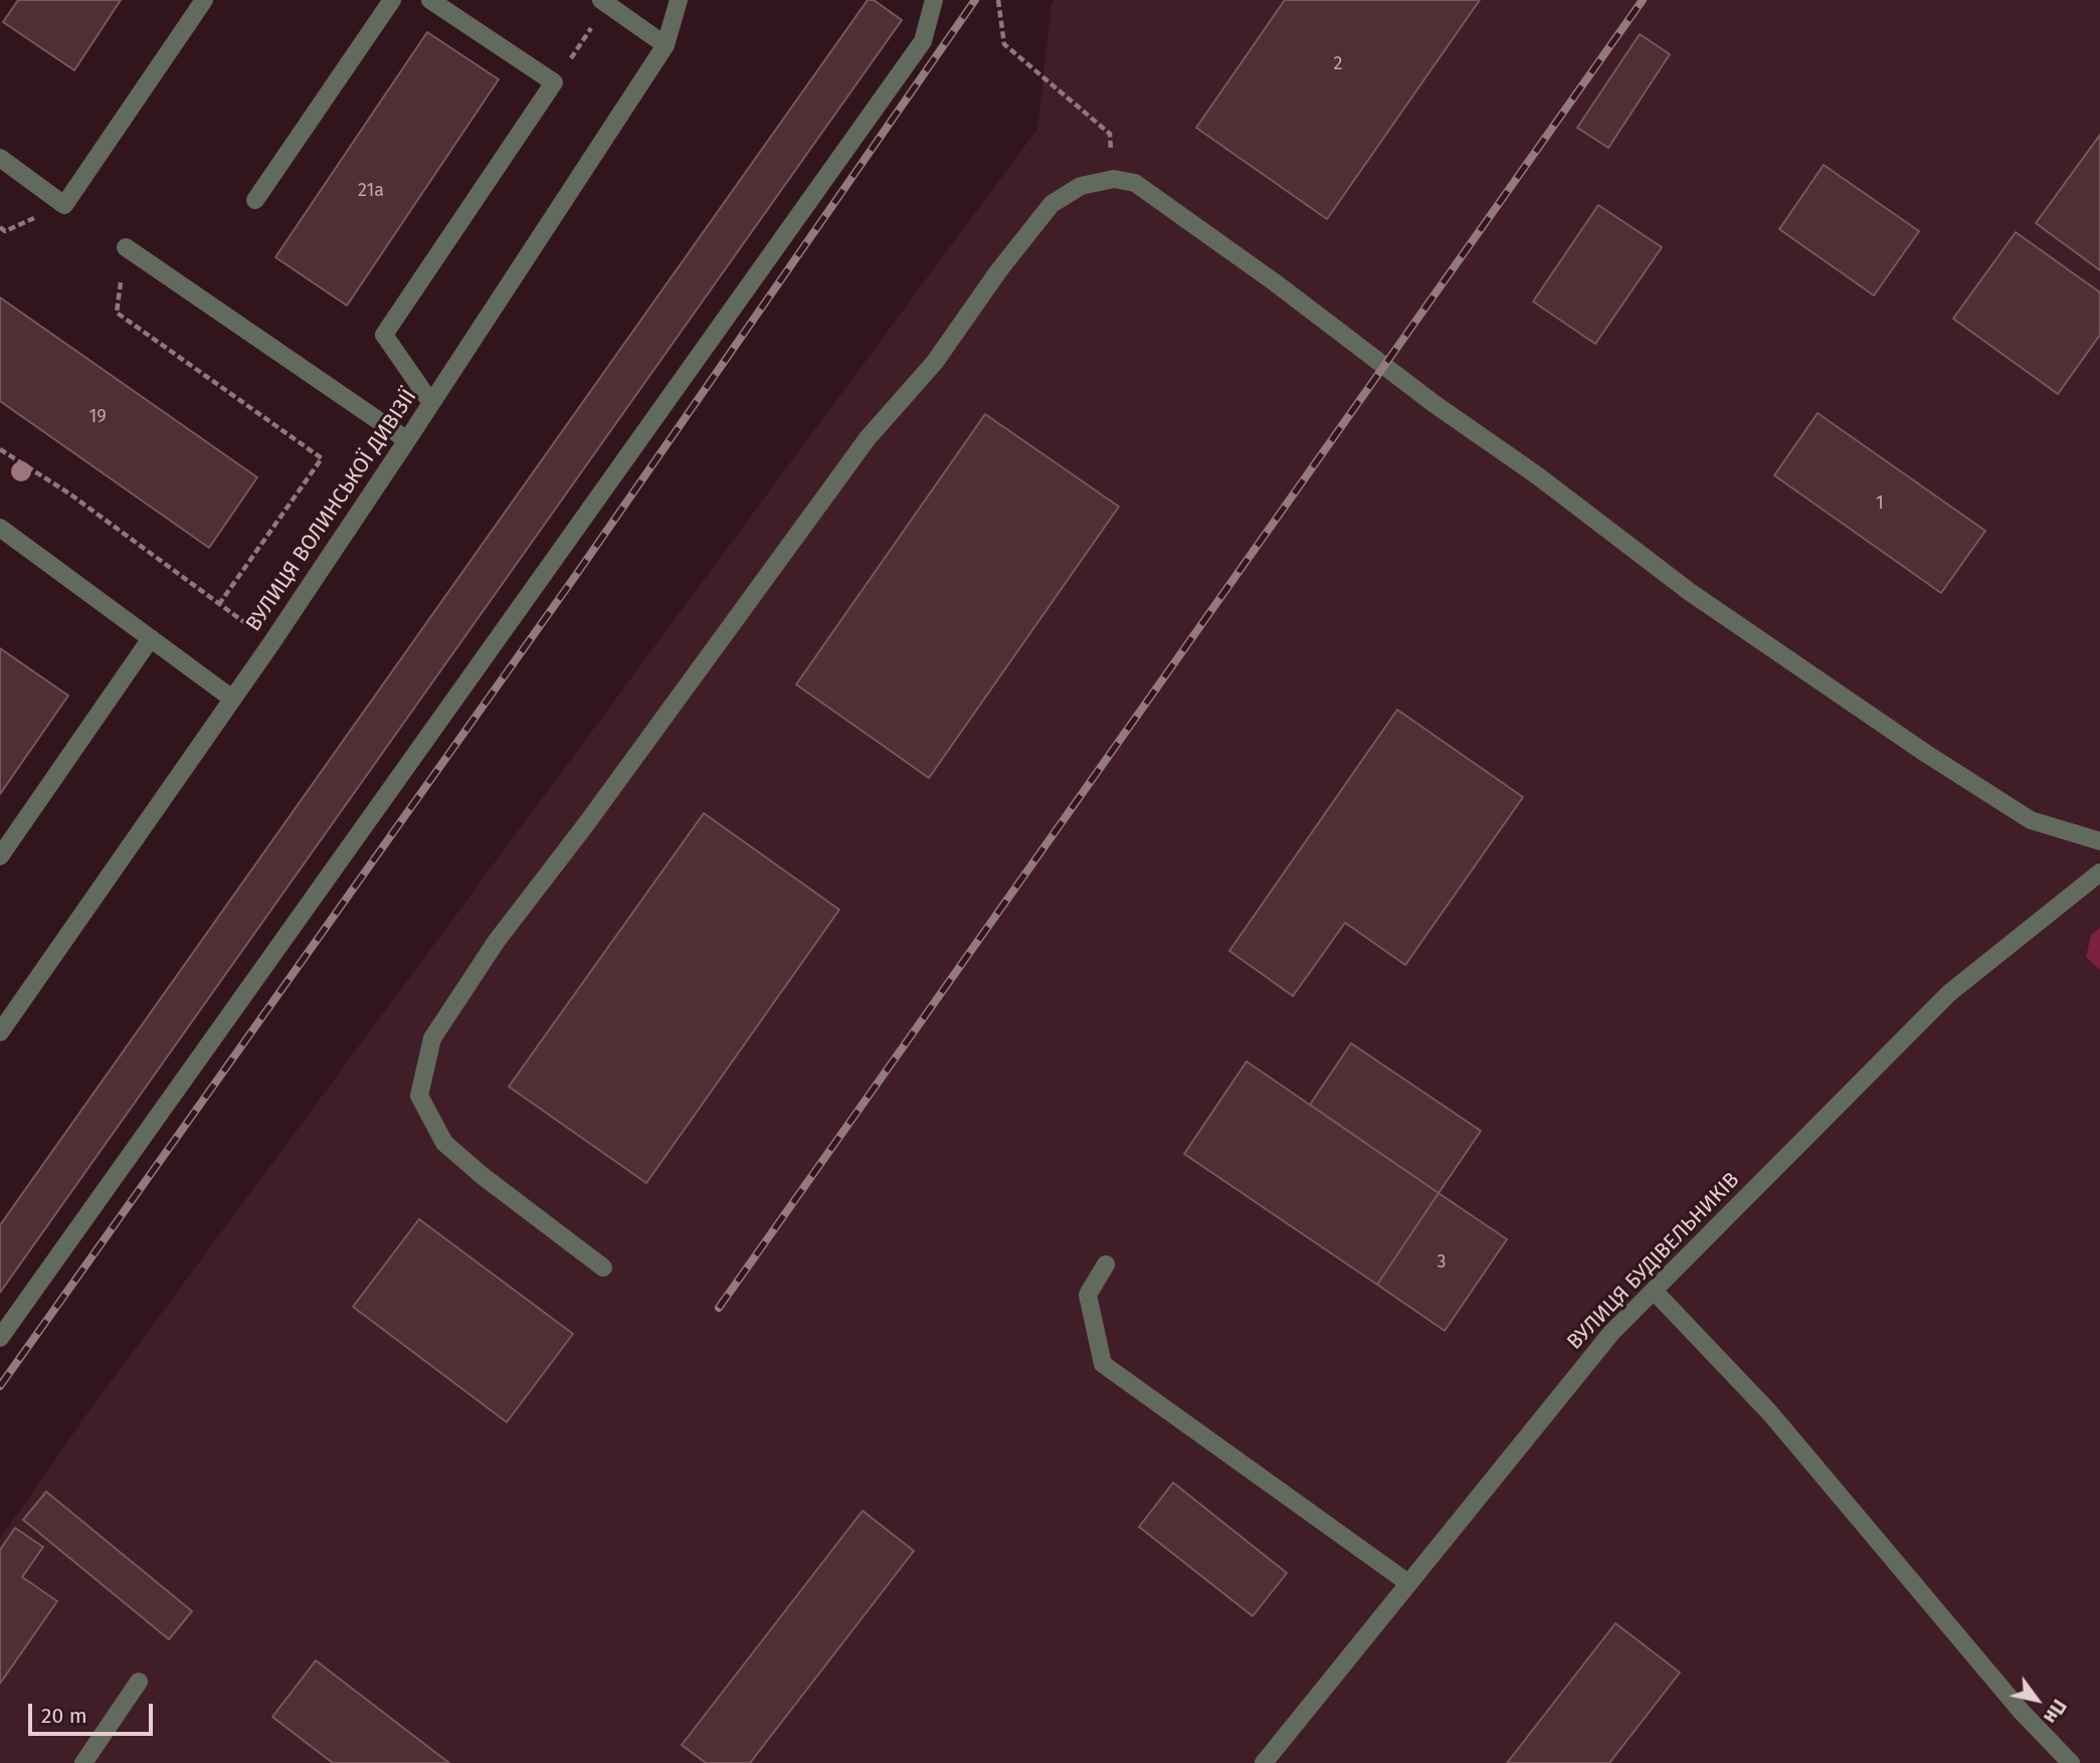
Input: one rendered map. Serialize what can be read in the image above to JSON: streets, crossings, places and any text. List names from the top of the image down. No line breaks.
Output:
{"streets":{"street":["ВУЛИЦЯ ВОЛИНСЬКОЇ ДИВІЗІЇ","ВУЛИЦЯ БУДІВЕЛЬНИКІВ"]},"house_numbers":["2","21а","19","1","3"],"scale_bar":"20 m","north":"bottom right"}
